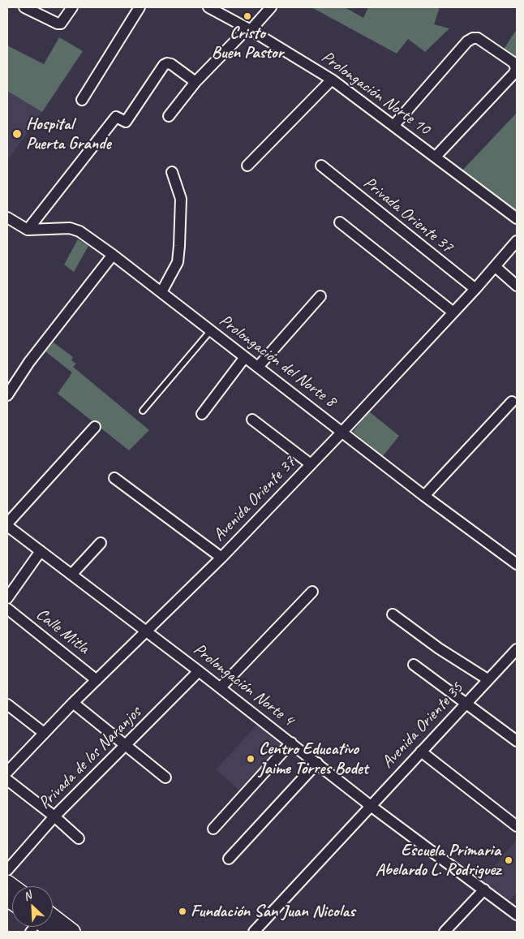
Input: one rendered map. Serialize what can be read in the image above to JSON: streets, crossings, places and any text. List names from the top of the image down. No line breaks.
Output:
{"streets":{"street":["Prolongación Norte 10","Privada Oriente 37","Prolongación del Norte 8","Avenida Oriente 37","Calle Mitla","Prolongación Norte 4","Avenida Oriente 35","Privada de los Naranjos"]},"crossings":[["Privada Oriente 37","Avenida Oriente 37"],["Prolongación del Norte 8","Avenida Oriente 37"],["Avenida Oriente 37","Calle Mitla"],["Avenida Oriente 37","Prolongación Norte 4"],["Prolongación Norte 4","Avenida Oriente 35"],["Prolongación Norte 4","Privada de los Naranjos"]],"places":["Cristo Buen Pastor","Hospital Puerta Grande","Centro Educativo Jaime Torres Bodet","Escuela Primaria Abelardo L. Rodriguez","Fundación San Juan Nicolas"],"north":"top left"}
